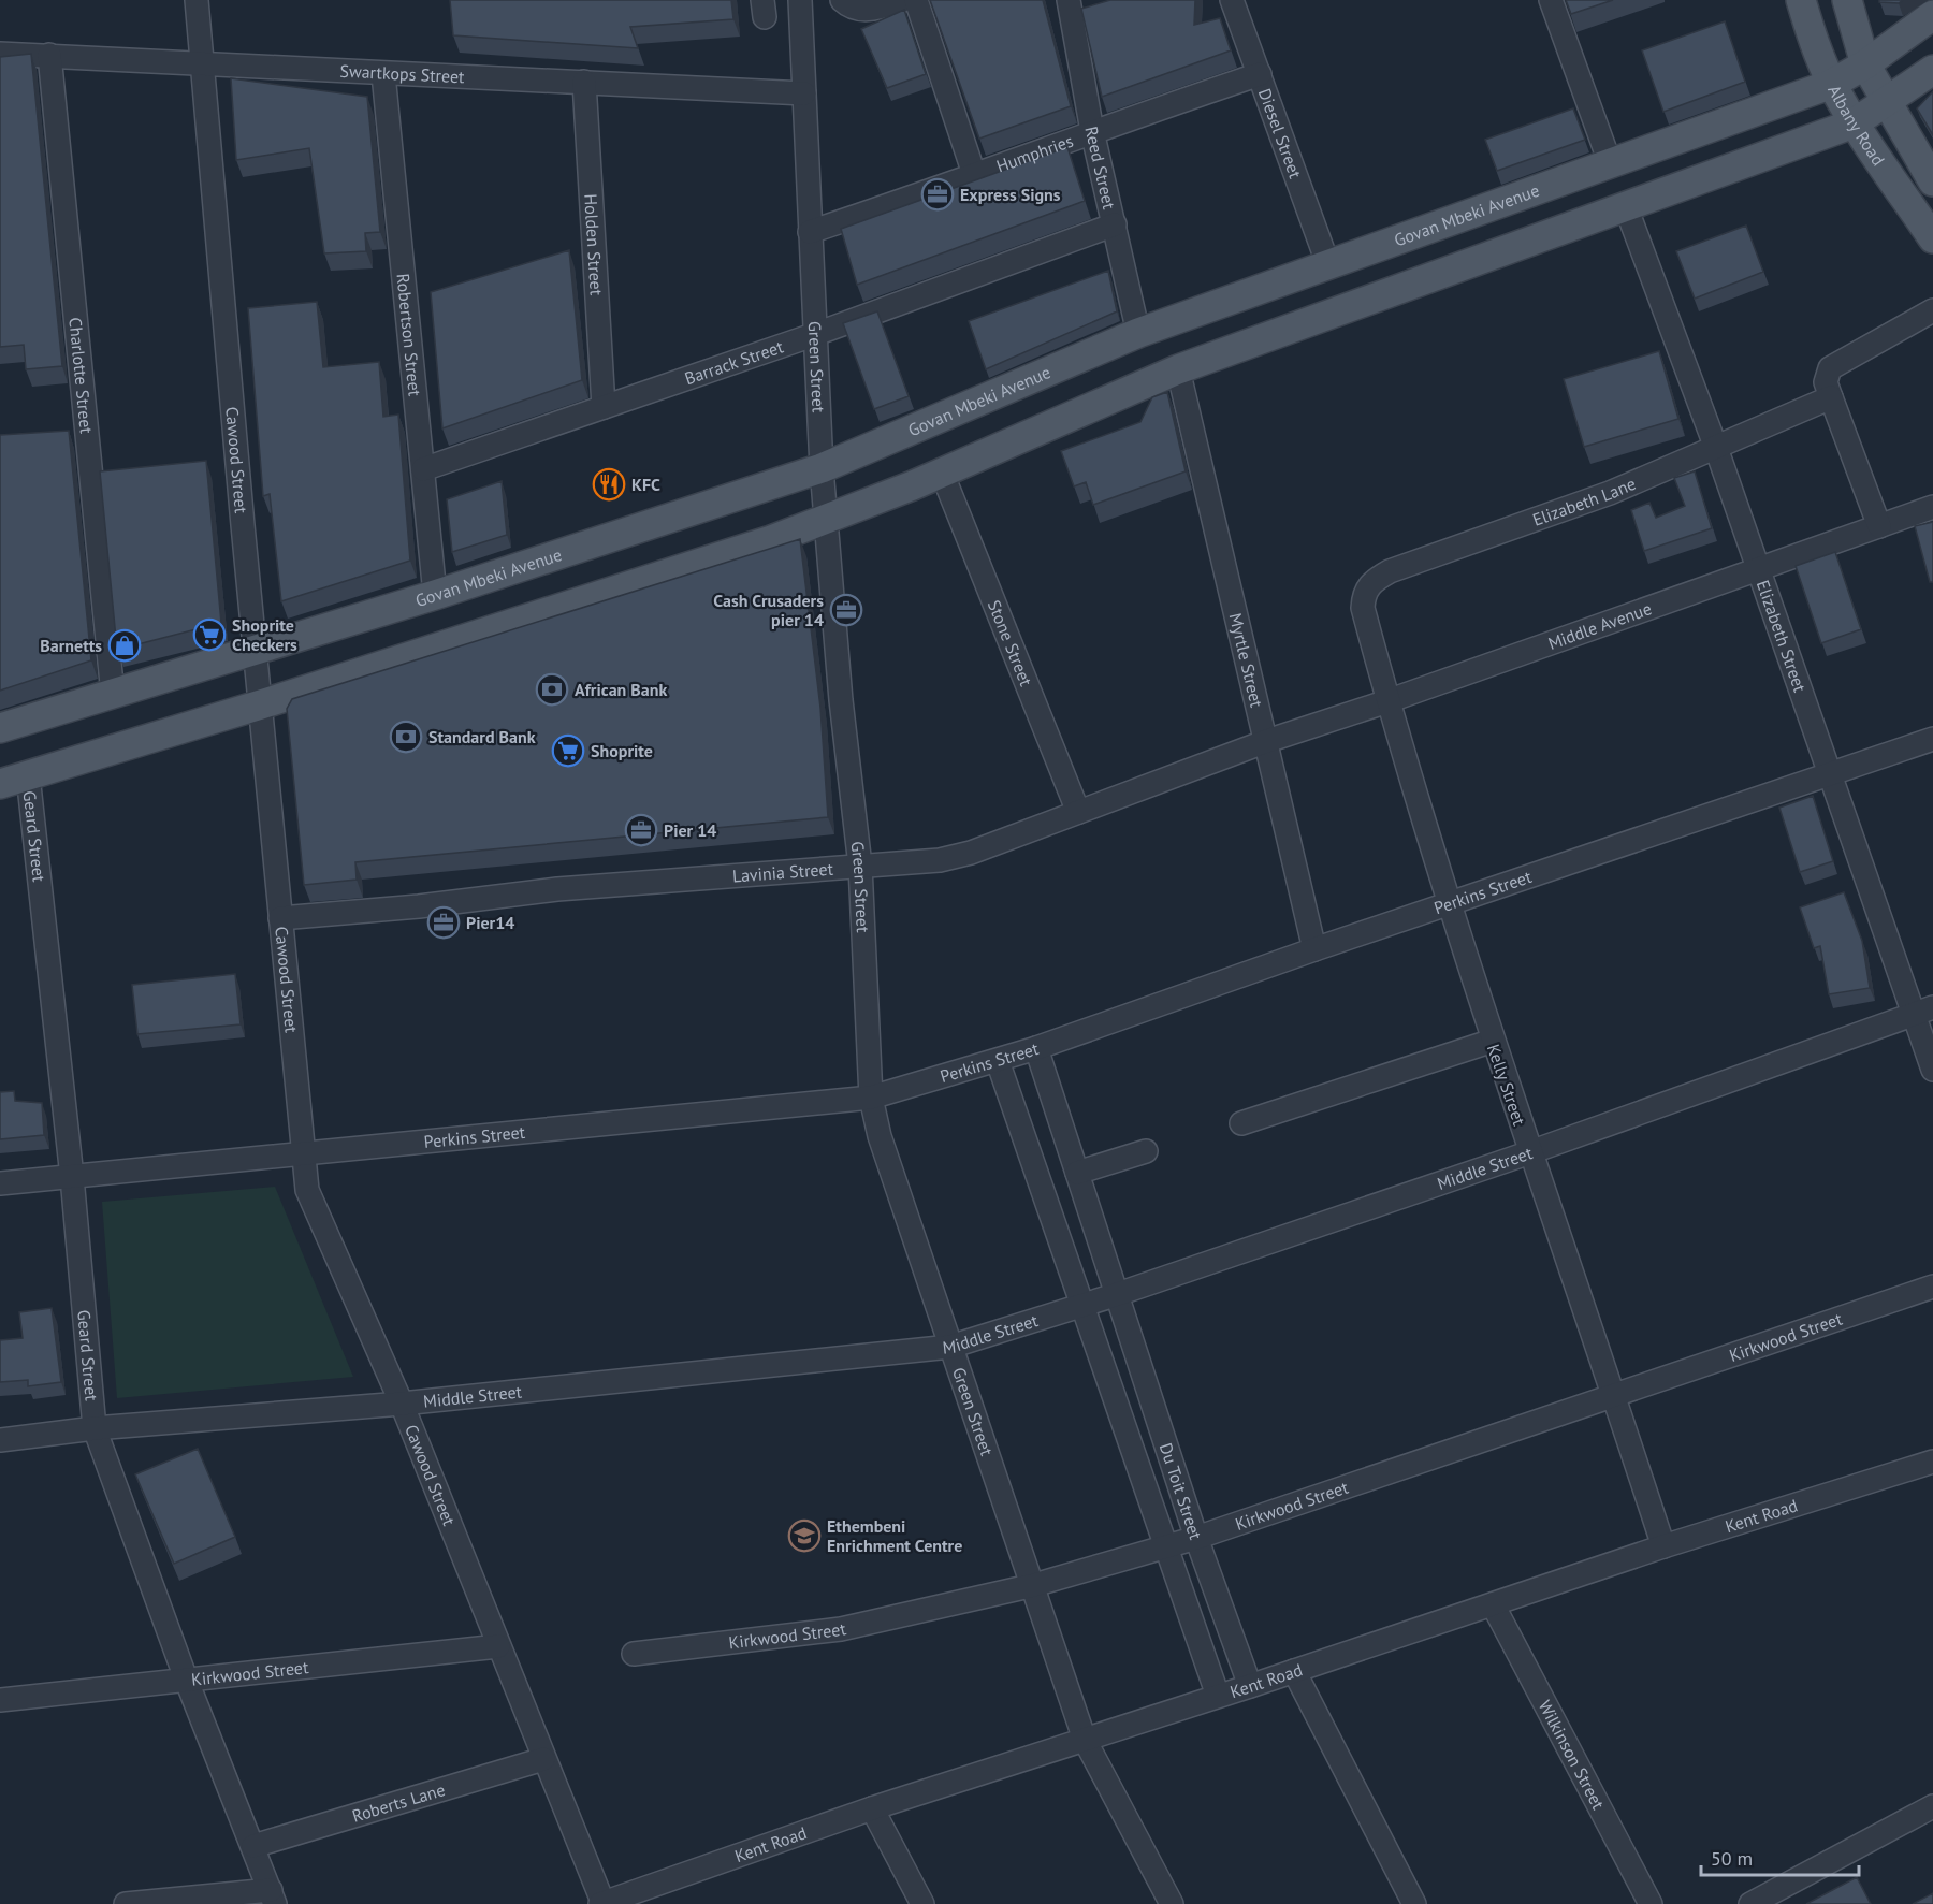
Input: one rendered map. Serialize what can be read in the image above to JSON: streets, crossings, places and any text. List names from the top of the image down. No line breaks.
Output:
{"streets":{"main road":["Albany Road","Govan Mbeki Avenue"],"street":["Swartkops Street","Diesel Street","Humphries","Reed Street","Holden Street","Robertson Street","Barrack Street","Green Street","Charlotte Street","Cawood Street","Elizabeth Lane","Middle Avenue","Elizabeth Street","Stone Street","Myrtle Street","Geard Street","Lavinia Street","Perkins Street","Kelly Street","Middle Street","Kirkwood Street","Du Toit Street","Kent Road","Wilkinson Street","Roberts Lane"]},"crossings":[["Swartkops Street","Holden Street"],["Swartkops Street","Robertson Street"],["Swartkops Street","Green Street"],["Swartkops Street","Charlotte Street"],["Swartkops Street","Cawood Street"],["Albany Road","Govan Mbeki Avenue"],["Diesel Street","Humphries"],["Diesel Street","Govan Mbeki Avenue"],["Humphries","Reed Street"],["Humphries","Green Street"],["Reed Street","Govan Mbeki Avenue"],["Reed Street","Barrack Street"],["Govan Mbeki Avenue","Robertson Street"],["Govan Mbeki Avenue","Green Street"],["Govan Mbeki Avenue","Charlotte Street"],["Govan Mbeki Avenue","Cawood Street"],["Holden Street","Barrack Street"],["Robertson Street","Barrack Street"],["Barrack Street","Green Street"],["Green Street","Lavinia Street"],["Green Street","Perkins Street"],["Green Street","Middle Street"],["Green Street","Kirkwood Street"],["Green Street","Kent Road"],["Cawood Street","Lavinia Street"],["Cawood Street","Perkins Street"],["Cawood Street","Middle Street"],["Cawood Street","Kirkwood Street"],["Cawood Street","Kent Road"],["Cawood Street","Roberts Lane"],["Elizabeth Lane","Elizabeth Street"],["Elizabeth Lane","Kelly Street"],["Middle Avenue","Elizabeth Street"],["Middle Avenue","Myrtle Street"],["Middle Avenue","Lavinia Street"],["Middle Avenue","Kelly Street"],["Elizabeth Street","Perkins Street"],["Elizabeth Street","Middle Street"],["Stone Street","Lavinia Street"],["Myrtle Street","Lavinia Street"],["Myrtle Street","Perkins Street"],["Geard Street","Perkins Street"],["Geard Street","Middle Street"],["Geard Street","Kirkwood Street"],["Geard Street","Roberts Lane"],["Perkins Street","Kelly Street"],["Perkins Street","Du Toit Street"],["Kelly Street","Middle Street"],["Kelly Street","Kirkwood Street"],["Kelly Street","Kent Road"],["Middle Street","Du Toit Street"],["Kirkwood Street","Du Toit Street"],["Du Toit Street","Kent Road"],["Kent Road","Wilkinson Street"]],"places":{"office":["Express Signs","Cash Crusaders pier 14","Pier 14","Pier14"],"restaurant":["KFC"],"supermarket":["Shoprite Checkers","Shoprite"],"shop":["Barnetts"],"bank":["African Bank","Standard Bank"],"school or university":["Ethembeni Enrichment Centre"]},"scale_bar":"50 m"}
